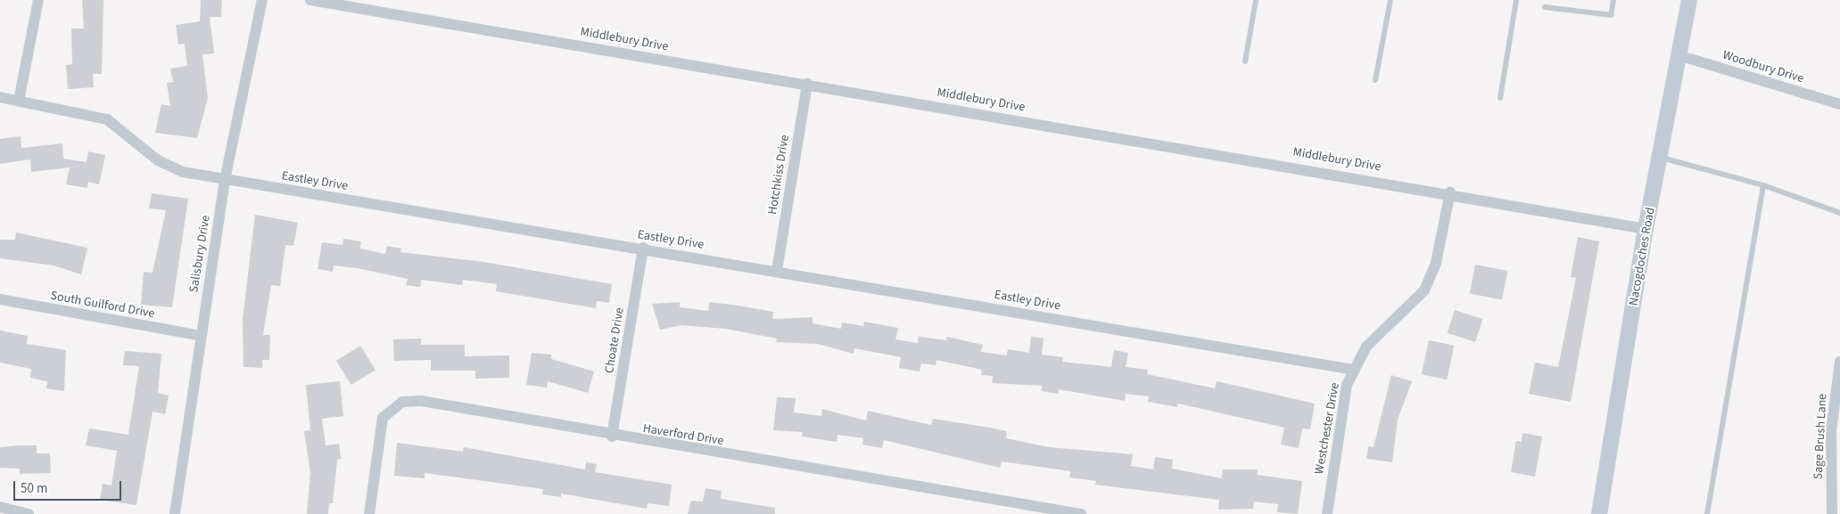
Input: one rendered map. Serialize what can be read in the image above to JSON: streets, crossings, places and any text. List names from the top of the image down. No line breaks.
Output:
{"streets":{"main road":["Nacogdoches Road"],"street":["Middlebury Drive","Woodbury Drive","Hotchkiss Drive","Eastley Drive","Salisbury Drive","South Guilford Drive","Choate Drive","Westchester Drive","Haverford Drive","Sage Brush Lane"]},"crossings":[["Middlebury Drive","Hotchkiss Drive"],["Middlebury Drive","Nacogdoches Road"],["Middlebury Drive","Westchester Drive"],["Woodbury Drive","Nacogdoches Road"],["Hotchkiss Drive","Eastley Drive"],["Eastley Drive","Salisbury Drive"],["Eastley Drive","Choate Drive"],["Eastley Drive","Westchester Drive"],["Salisbury Drive","South Guilford Drive"],["Choate Drive","Haverford Drive"]],"scale_bar":"50 m"}
